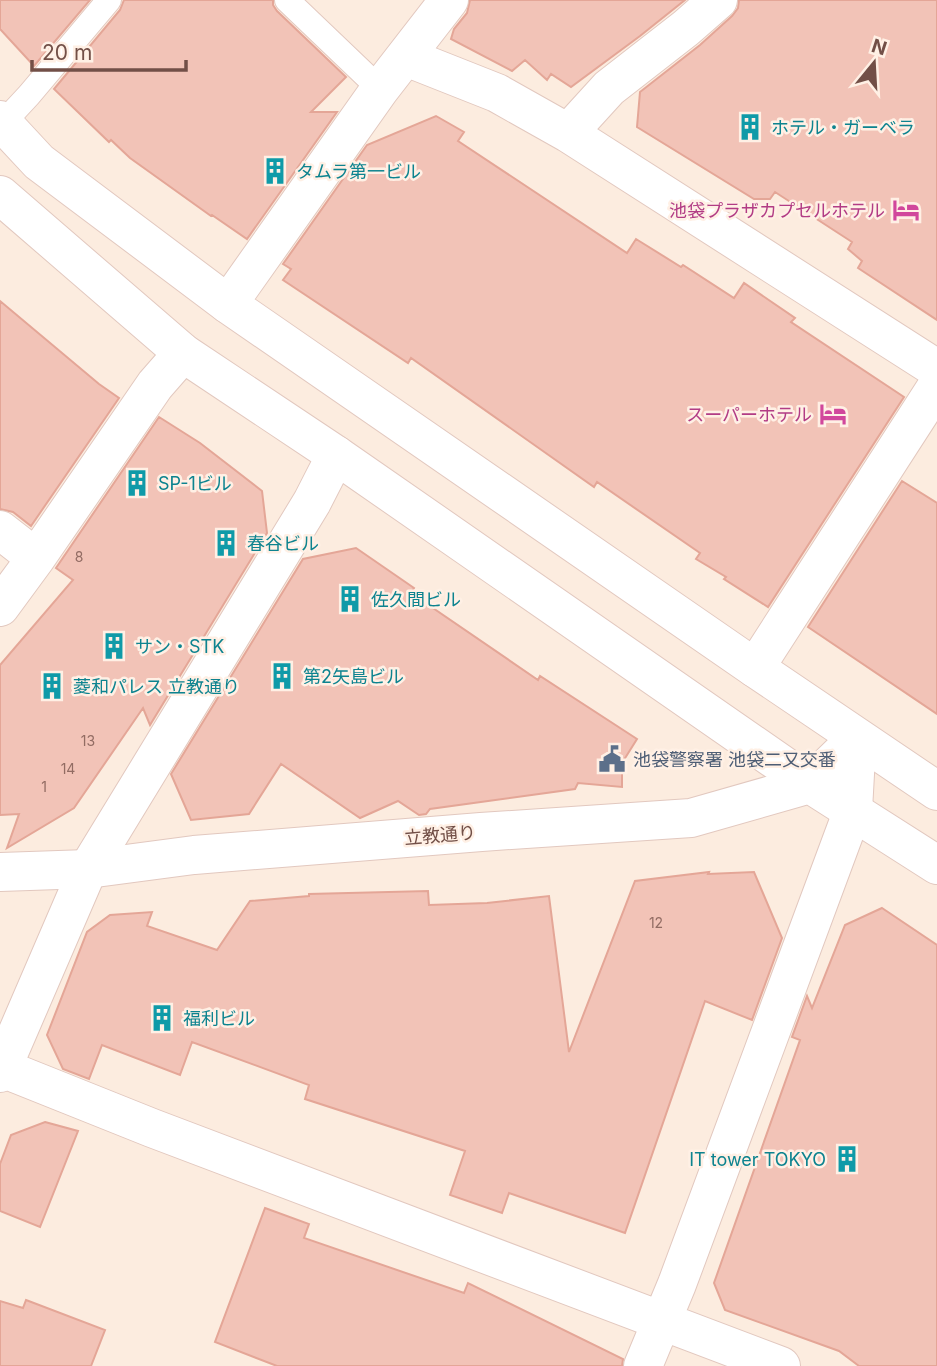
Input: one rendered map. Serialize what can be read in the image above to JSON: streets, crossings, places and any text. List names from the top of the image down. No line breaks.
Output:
{"streets":{"street":["立教通り"]},"places":{"building":["ホテル・ガーベラ","タムラ第一ビル","SP-1ビル","春谷ビル","佐久間ビル","サン・STK","第2矢島ビル","菱和パレス 立教通り","福利ビル","IT tower TOKYO"],"hotel":["池袋プラザカプセルホテル","スーパーホテル"],"public building":["池袋警察署 池袋二又交番"]},"house_numbers":["8","13","14","1","12"],"scale_bar":"20 m","north":"top"}
